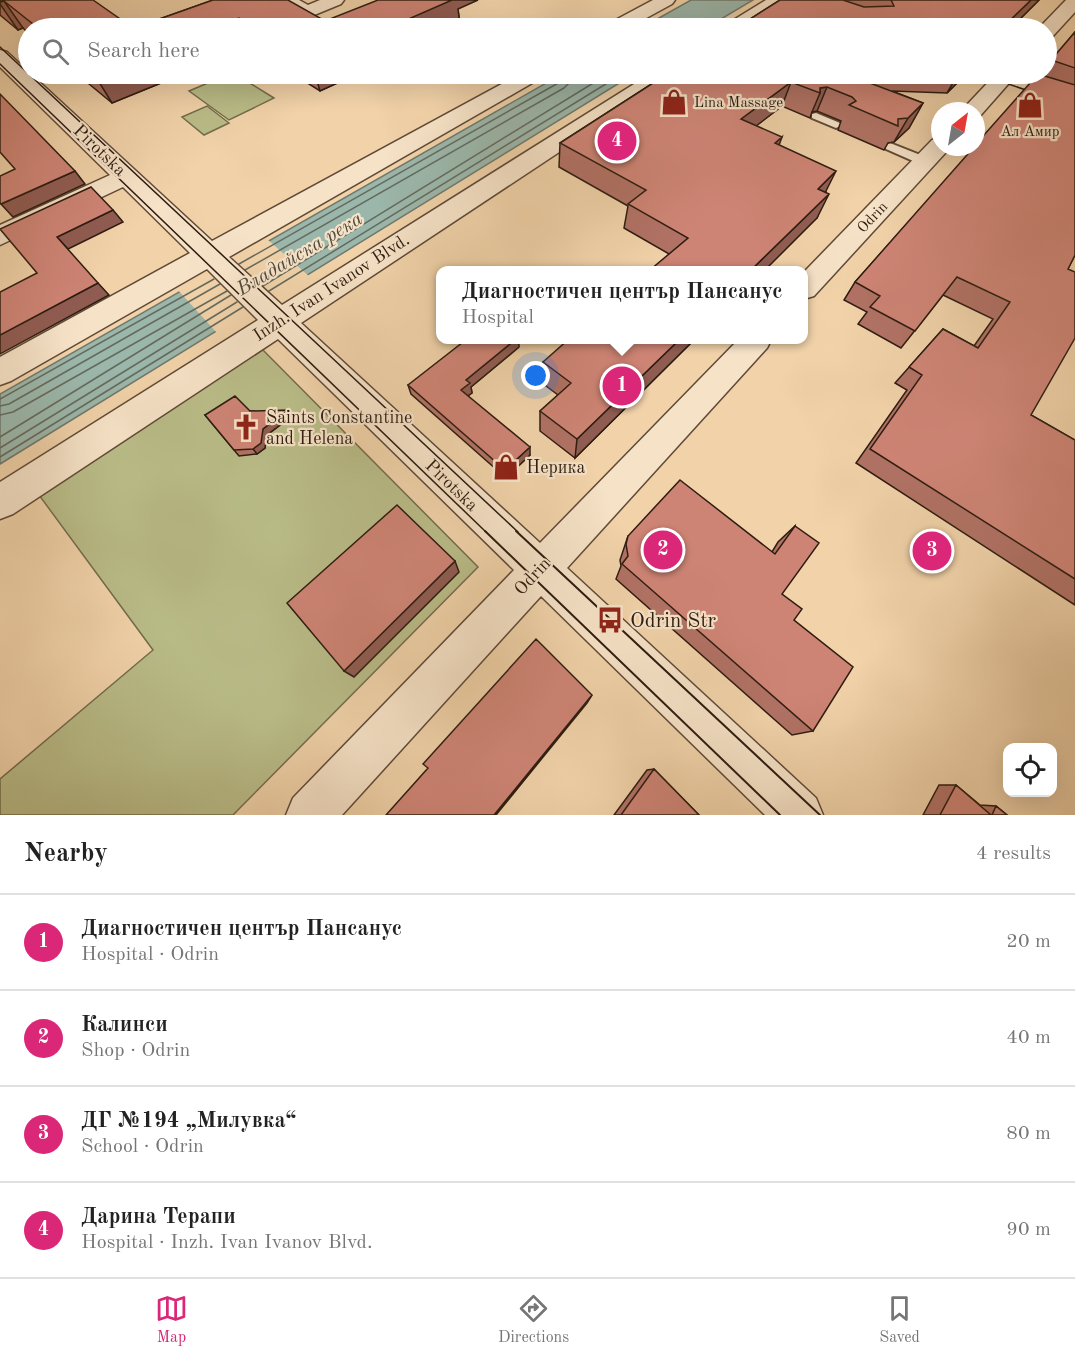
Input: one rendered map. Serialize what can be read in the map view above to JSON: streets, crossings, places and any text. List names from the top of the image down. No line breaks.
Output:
{"streets":{"street":["Pirotska","Odrin","Inzh. Ivan Ivanov Blvd."]},"crossings":[["Pirotska","Odrin"],["Pirotska","Inzh. Ivan Ivanov Blvd."]],"water":["Владайска река"],"places":{"shop":["Lina Massage","Ал Амир","Нерика"],"church":["Saints Constantine and Helena"],"bus stop":["Odrin Str"]},"north":"top right","page":{"search":"Search here","pins":["4","1","2","3"],"popup":["Диагностичен център Пансанус","Hospital"],"heading":["Nearby","4 results"],"list":[{"mark":"1","name":"Диагностичен център Пансанус","note":"Hospital · Odrin","value":"20 m"},{"mark":"2","name":"Калинси","note":"Shop · Odrin","value":"40 m"},{"mark":"3","name":"ДГ №194 „Милувка“","note":"School · Odrin","value":"80 m"},{"mark":"4","name":"Дарина Терапи","note":"Hospital · Inzh. Ivan Ivanov Blvd.","value":"90 m"}],"nav":["Map","Directions","Saved"]}}
